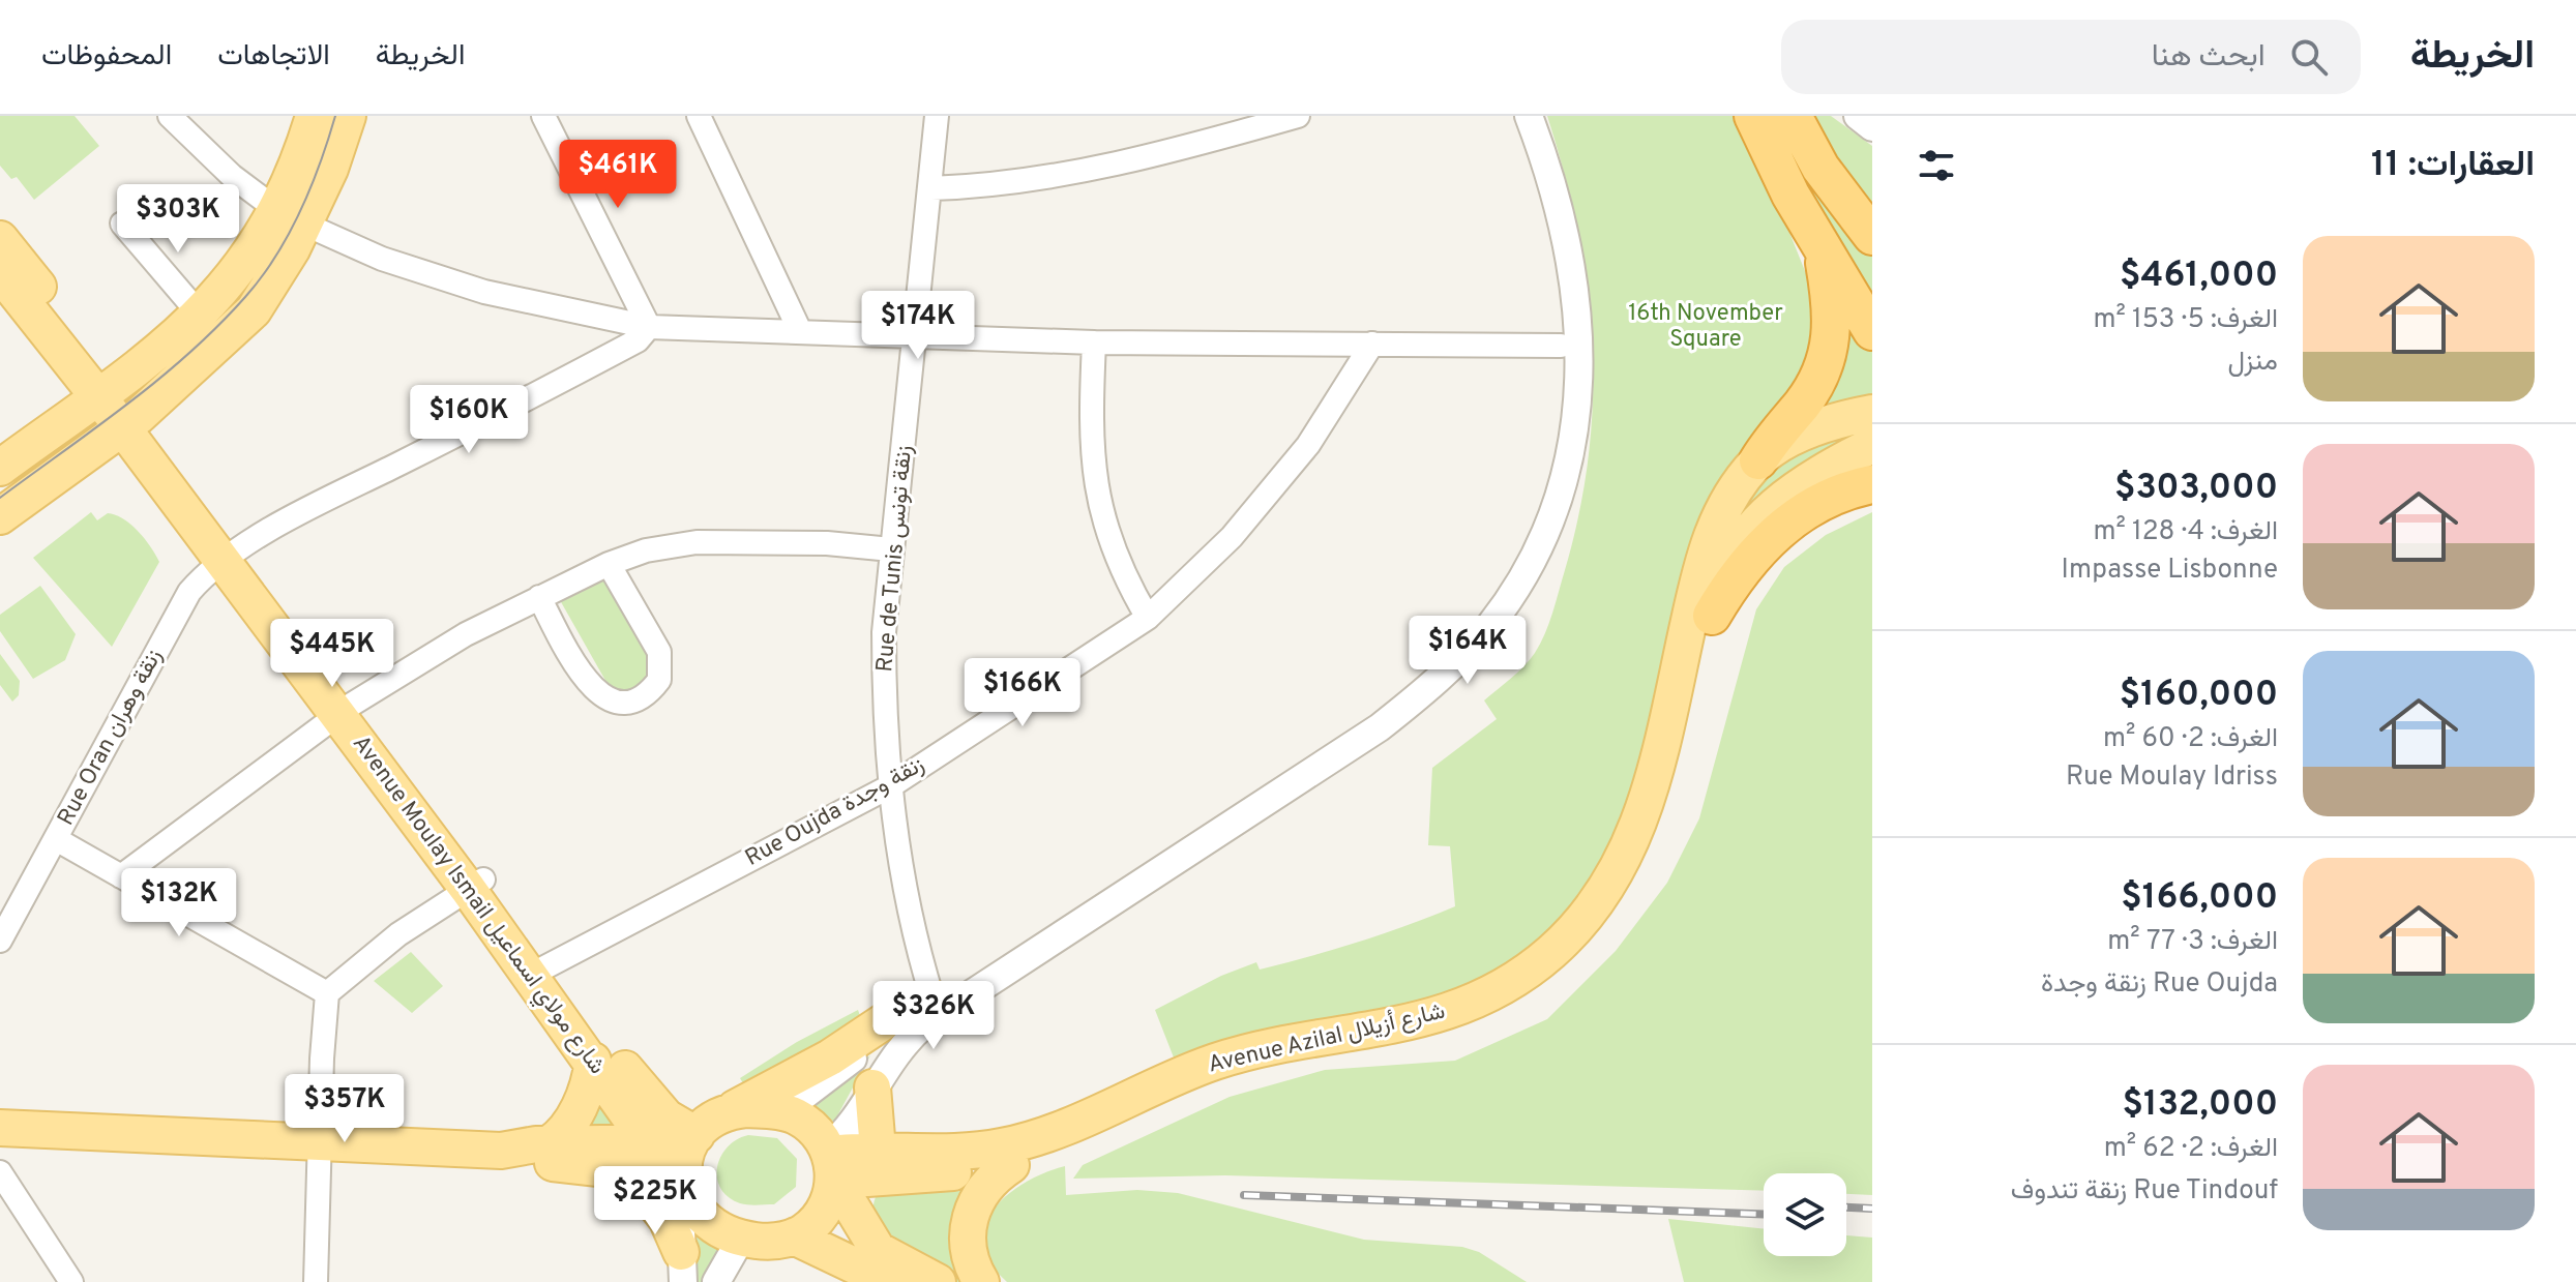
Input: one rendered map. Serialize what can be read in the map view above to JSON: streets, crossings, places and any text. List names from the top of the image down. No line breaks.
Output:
{"streets":{"main road":["Avenue Moulay Ismail شارع مولاي اسماعيل","Avenue Azilal شارع أزيلال"],"street":["Rue de Tunis زنقة تونس","Rue Oran زنقة وهران","Rue Oujda زنقة وجدة"]},"crossings":[["Rue de Tunis زنقة تونس","Rue Oujda زنقة وجدة"],["Rue Oran زنقة وهران","Avenue Moulay Ismail شارع مولاي اسماعيل"],["Rue Oujda زنقة وجدة","Avenue Moulay Ismail شارع مولاي اسماعيل"],["Avenue Moulay Ismail شارع مولاي اسماعيل","Avenue Azilal شارع أزيلال"]],"parks":["16th November Square"],"page":{"header":"الخريطة","search":"ابحث هنا","nav":["الخريطة","الاتجاهات","المحفوظات"],"heading":"العقارات: 11","price":["$461K","$303K","$174K","$160K","$164K","$445K","$166K","$132K","$326K","$357K","$225K"],"list":[{"name":"$461,000","note":"الغرف: 5 · 153 m² · منزل"},{"name":"$303,000","note":"الغرف: 4 · 128 m² · Impasse Lisbonne"},{"name":"$160,000","note":"الغرف: 2 · 60 m² · Rue Moulay Idriss"},{"name":"$166,000","note":"الغرف: 3 · 77 m² · Rue Oujda زنقة وجدة"},{"name":"$132,000","note":"الغرف: 2 · 62 m² · Rue Tindouf زنقة تندوف"}]}}
